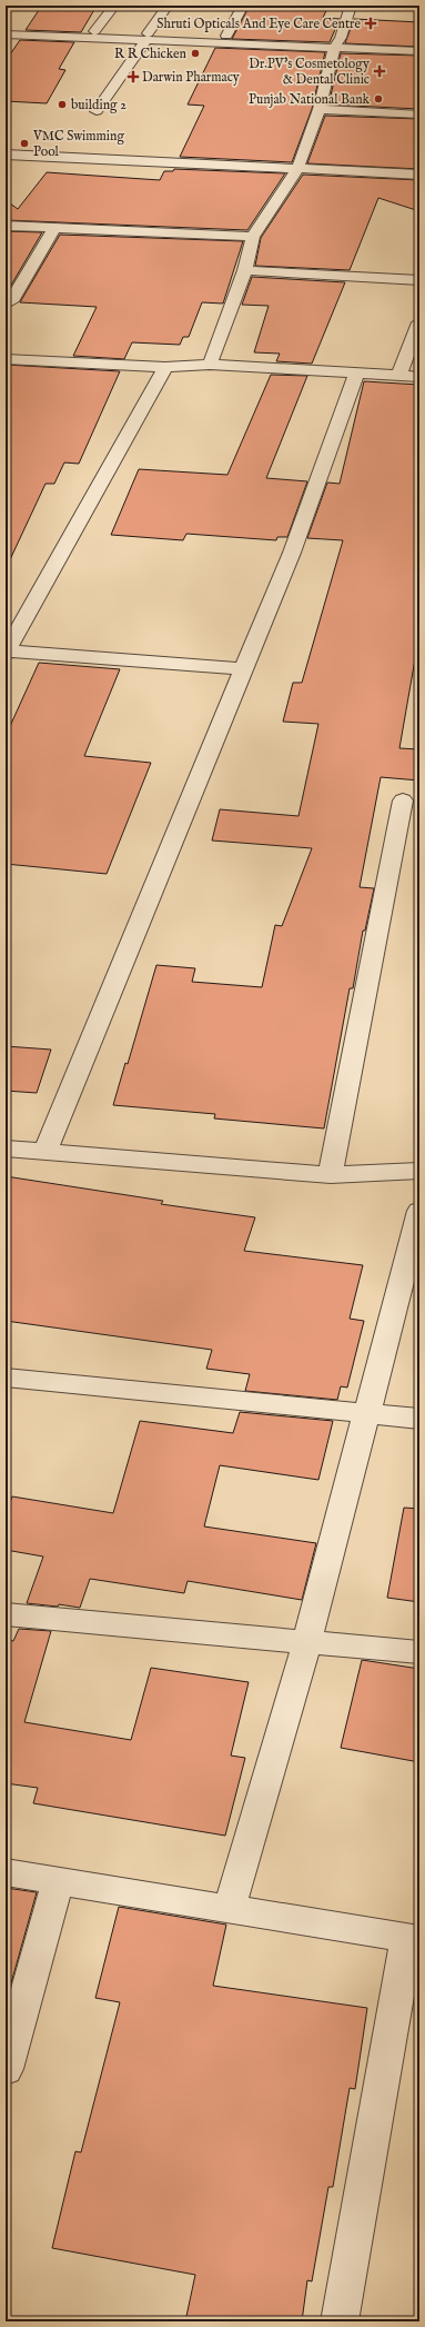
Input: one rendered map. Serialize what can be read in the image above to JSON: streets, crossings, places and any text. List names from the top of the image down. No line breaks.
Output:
{"places":{"health":["Shruti Opticals And Eye Care Centre","Dr.PV's Cosmetology & Dental Clinic","Darwin Pharmacy"],"other":["R R Chicken","Punjab National Bank","building 2","VMC Swimming Pool"]}}
